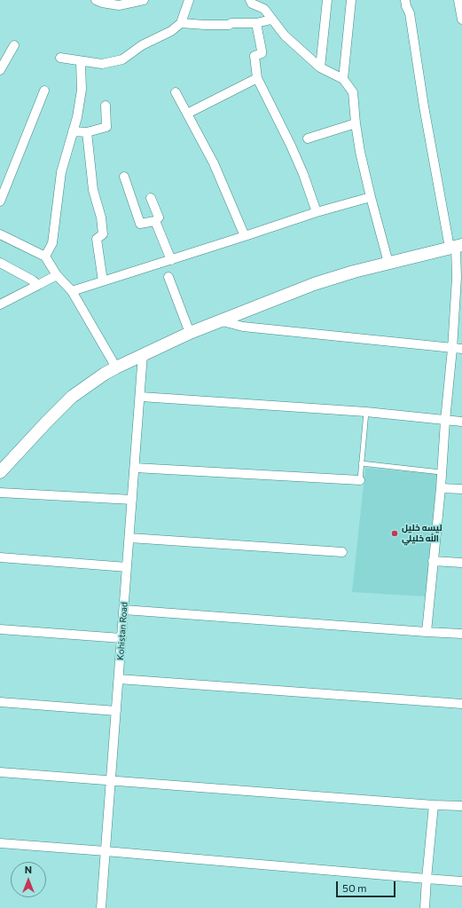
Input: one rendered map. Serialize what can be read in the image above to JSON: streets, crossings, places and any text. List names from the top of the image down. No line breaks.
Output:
{"streets":{"street":["Kohistan Road"]},"places":["ليسه خليل الله خليلي"],"scale_bar":"50 m","north":"top"}
